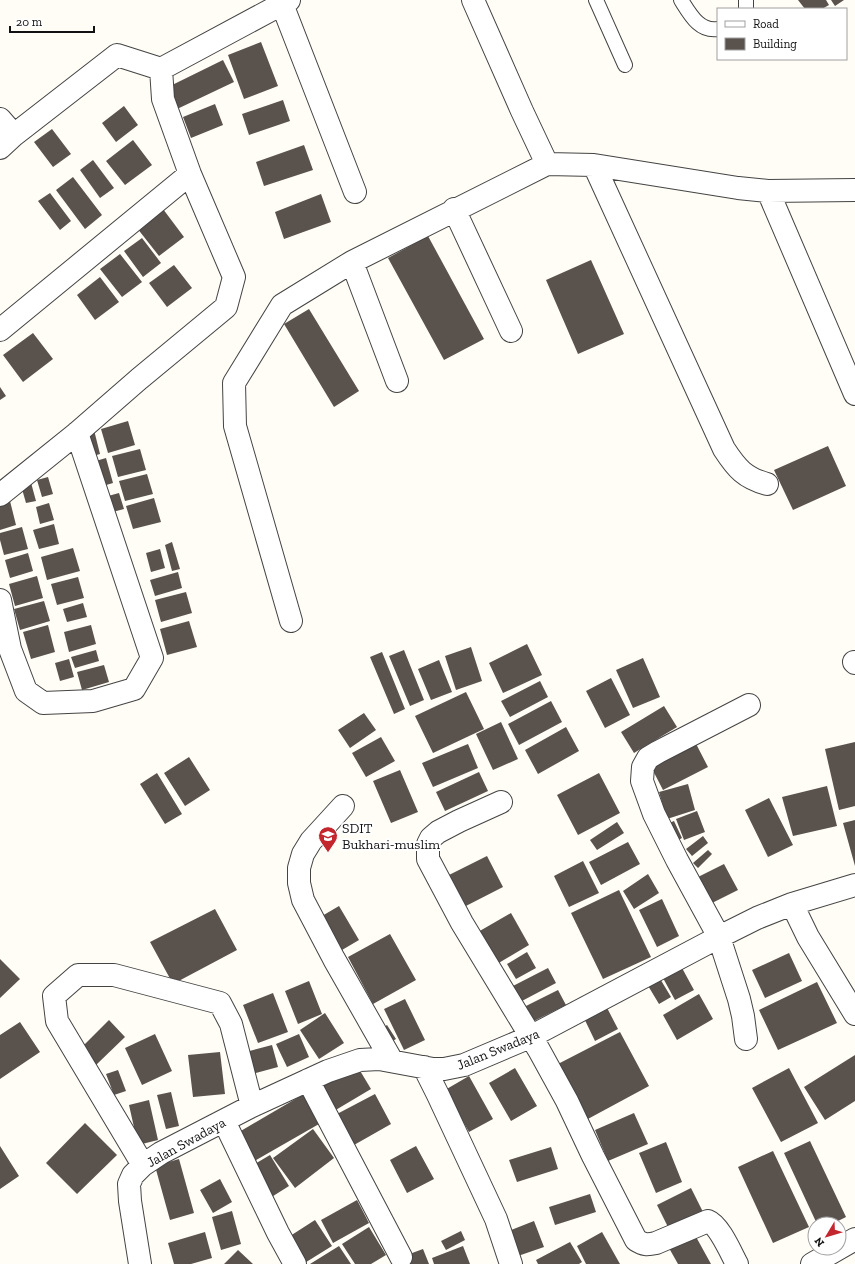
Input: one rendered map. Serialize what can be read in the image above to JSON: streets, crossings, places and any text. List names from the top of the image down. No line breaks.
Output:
{"streets":{"street":["Jalan Swadaya"]},"places":{"school or university":["SDIT Bukhari-muslim"]},"legend":["Road","Building"],"scale_bar":"20 m","north":"bottom left"}
